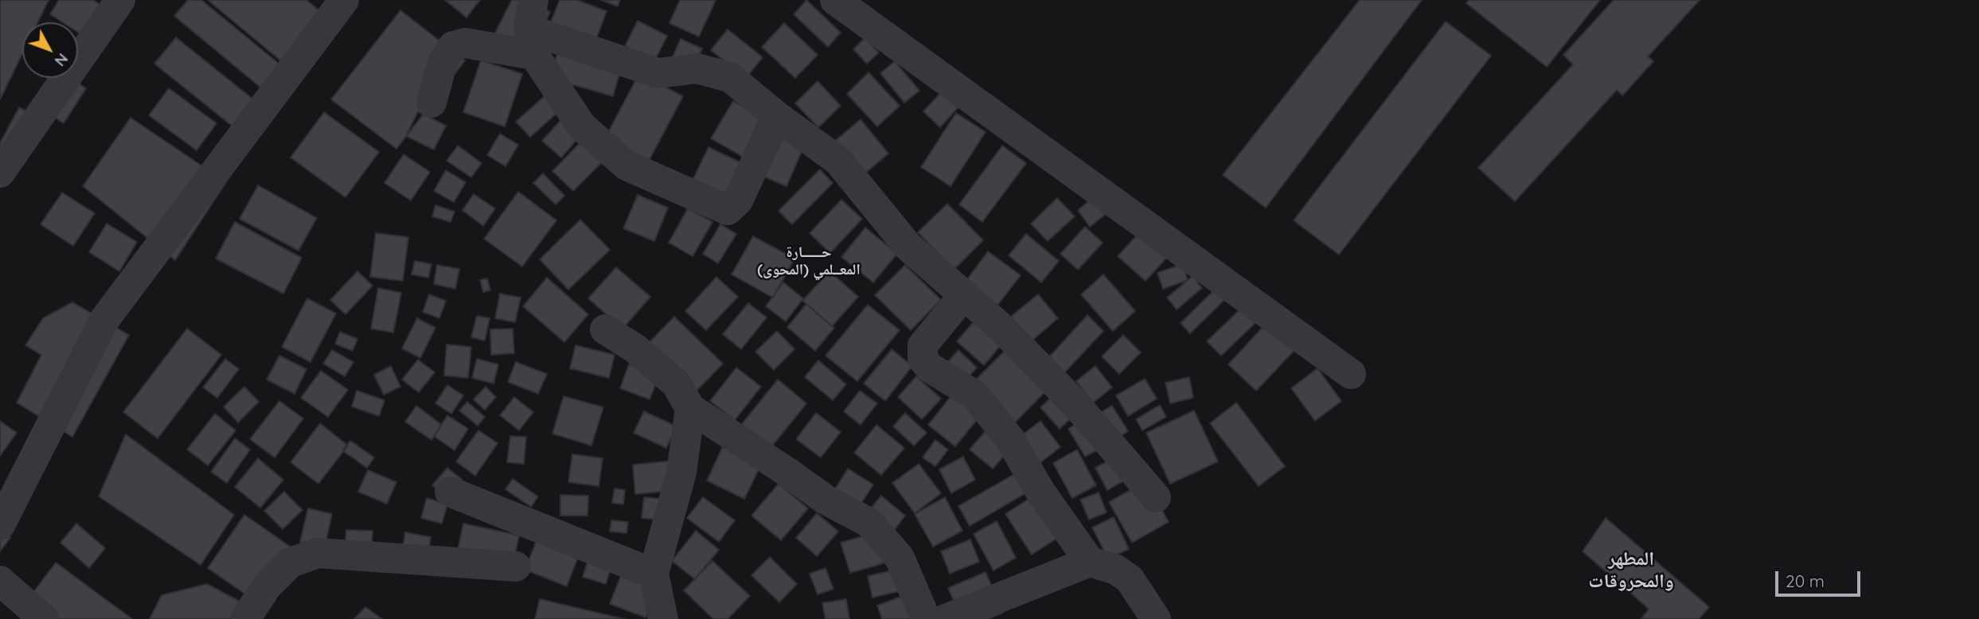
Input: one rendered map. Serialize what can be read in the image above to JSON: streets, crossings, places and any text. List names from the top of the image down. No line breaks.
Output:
{"districts":["حــــــارة المعــلمي (المحوى)","المطهر والمحروقات"],"scale_bar":"20 m","north":"bottom right"}
